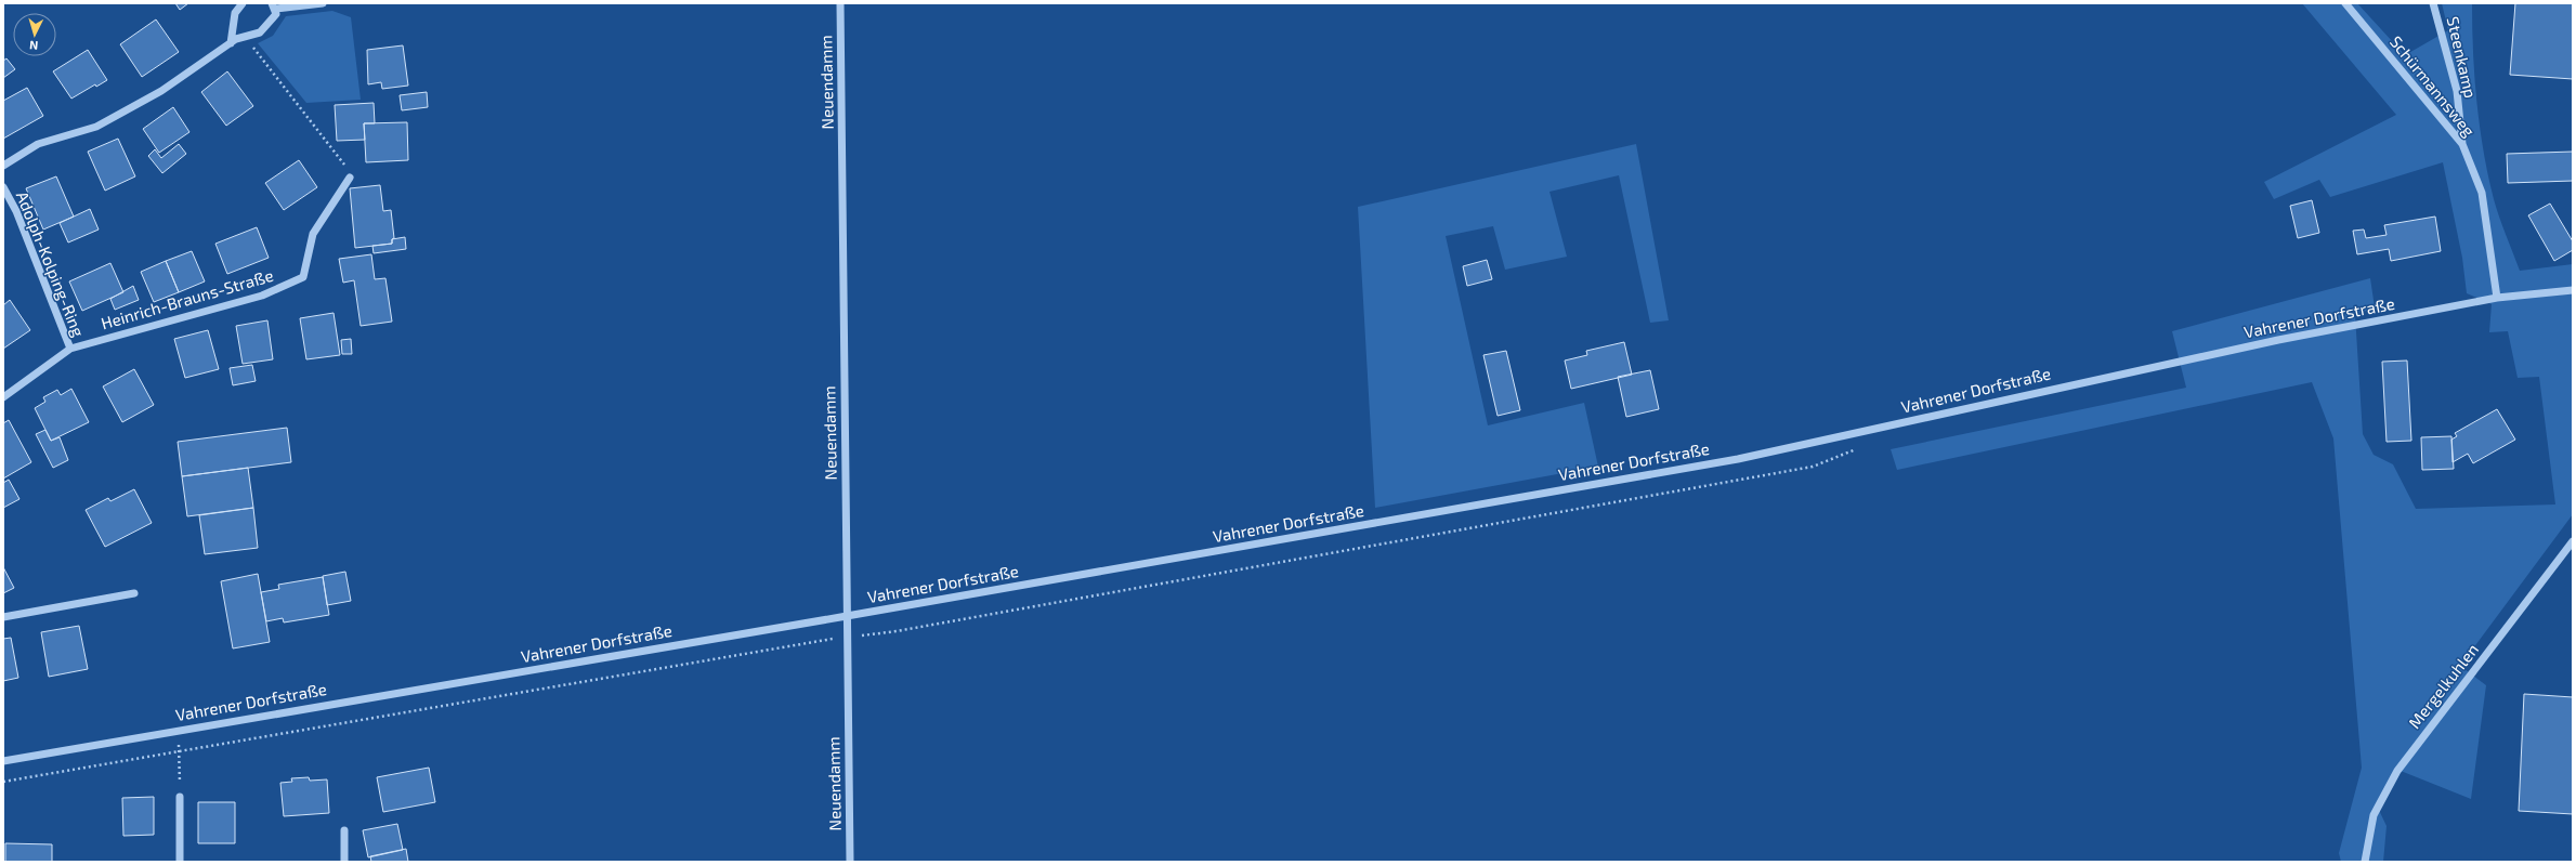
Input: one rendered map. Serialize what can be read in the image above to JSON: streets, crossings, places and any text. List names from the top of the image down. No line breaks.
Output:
{"streets":{"street":["Steenkamp","Neuendamm","Schürmannsweg","Adolph-Kolping-Ring","Heinrich-Brauns-Straße","Vahrener Dorfstraße","Mergelkuhlen"]},"crossings":[["Steenkamp","Schürmannsweg"],["Neuendamm","Vahrener Dorfstraße"],["Schürmannsweg","Vahrener Dorfstraße"],["Adolph-Kolping-Ring","Heinrich-Brauns-Straße"]],"north":"bottom"}
